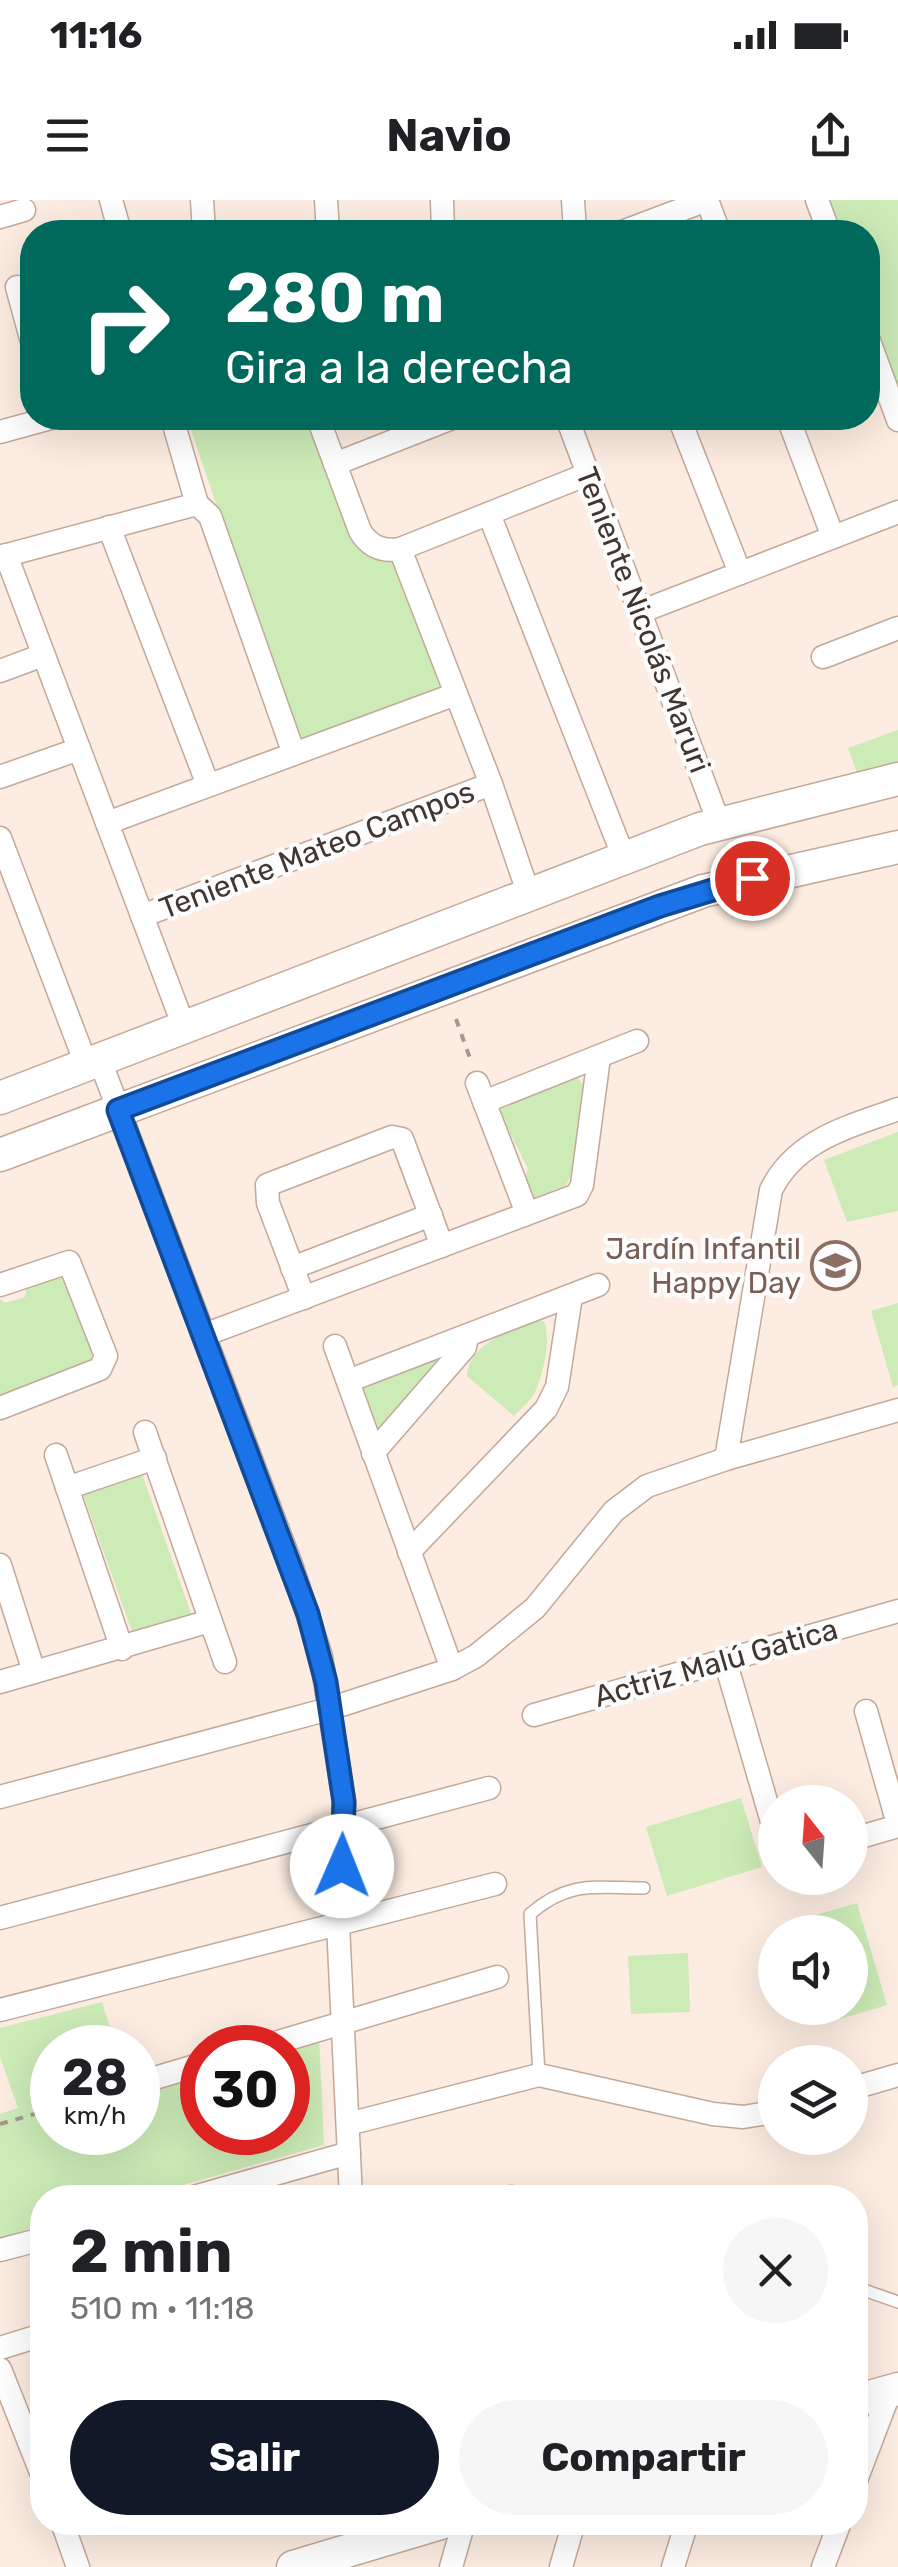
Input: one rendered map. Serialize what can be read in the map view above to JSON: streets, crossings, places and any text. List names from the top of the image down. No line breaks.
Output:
{"streets":{"street":["Teniente Nicolás Maruri","Teniente Mateo Campos","Actriz Malú Gatica"]},"places":{"school or university":["Jardín Infantil Happy Day"]},"north":"top","page":{"status":"11:16","header":"Navio","turn":["280 m","Gira a la derecha"],"speed":"28 km/h","limit":"30","heading":["2 min","510 m · 11:18"],"buttons":["Salir","Compartir"]}}
